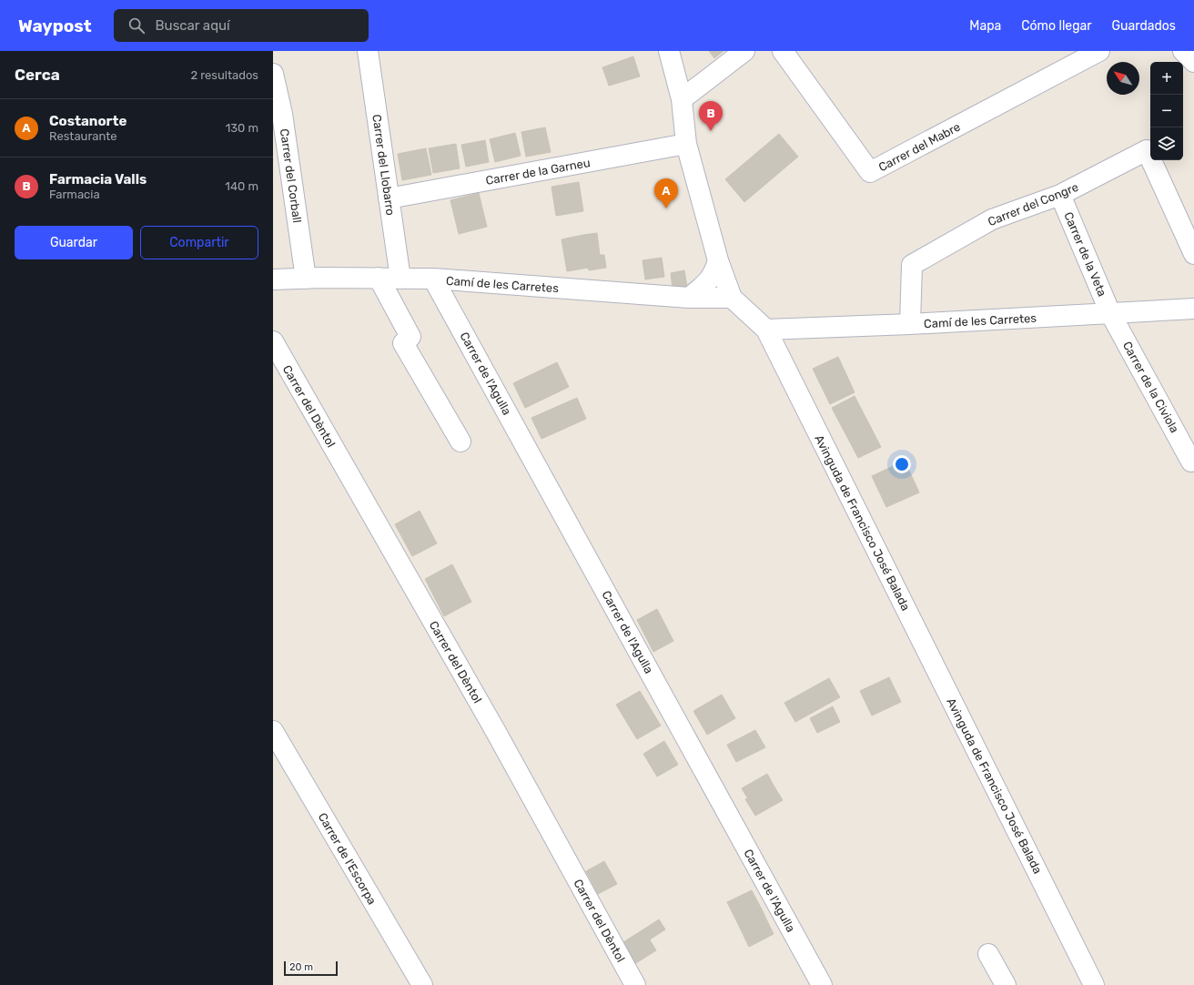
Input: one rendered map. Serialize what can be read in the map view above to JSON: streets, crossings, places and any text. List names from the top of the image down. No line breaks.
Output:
{"streets":{"street":["Carrer del Mabre","Carrer del Llobarro","Carrer de la Garneu","Carrer del Corball","Carrer del Congre","Carrer de la Veta","Camí de les Carretes","Carrer de l'Agulla","Carrer de la Civiola","Carrer del Dèntol","Avinguda de Francisco José Balada","Carrer de l'Escorpa"]},"crossings":[["Carrer del Llobarro","Carrer de la Garneu"],["Carrer del Llobarro","Camí de les Carretes"],["Carrer de la Garneu","Avinguda de Francisco José Balada"],["Carrer del Corball","Camí de les Carretes"],["Carrer del Congre","Carrer de la Veta"],["Carrer del Congre","Camí de les Carretes"],["Carrer de la Veta","Camí de les Carretes"],["Carrer de la Veta","Carrer de la Civiola"],["Camí de les Carretes","Carrer de l'Agulla"],["Camí de les Carretes","Carrer de la Civiola"],["Camí de les Carretes","Avinguda de Francisco José Balada"]],"scale_bar":"20 m","north":"top left","page":{"header":"Waypost","search":"Buscar aquí","nav":["Mapa","Cómo llegar","Guardados"],"heading":["Cerca","2 resultados"],"map_buttons":["+","−"],"list":[{"mark":"A","name":"Costanorte","note":"Restaurante","value":"130 m"},{"mark":"B","name":"Farmacia Valls","note":"Farmacia","value":"140 m"}],"pins":["B","A"],"buttons":["Guardar","Compartir"],"scale":"20 m"}}
